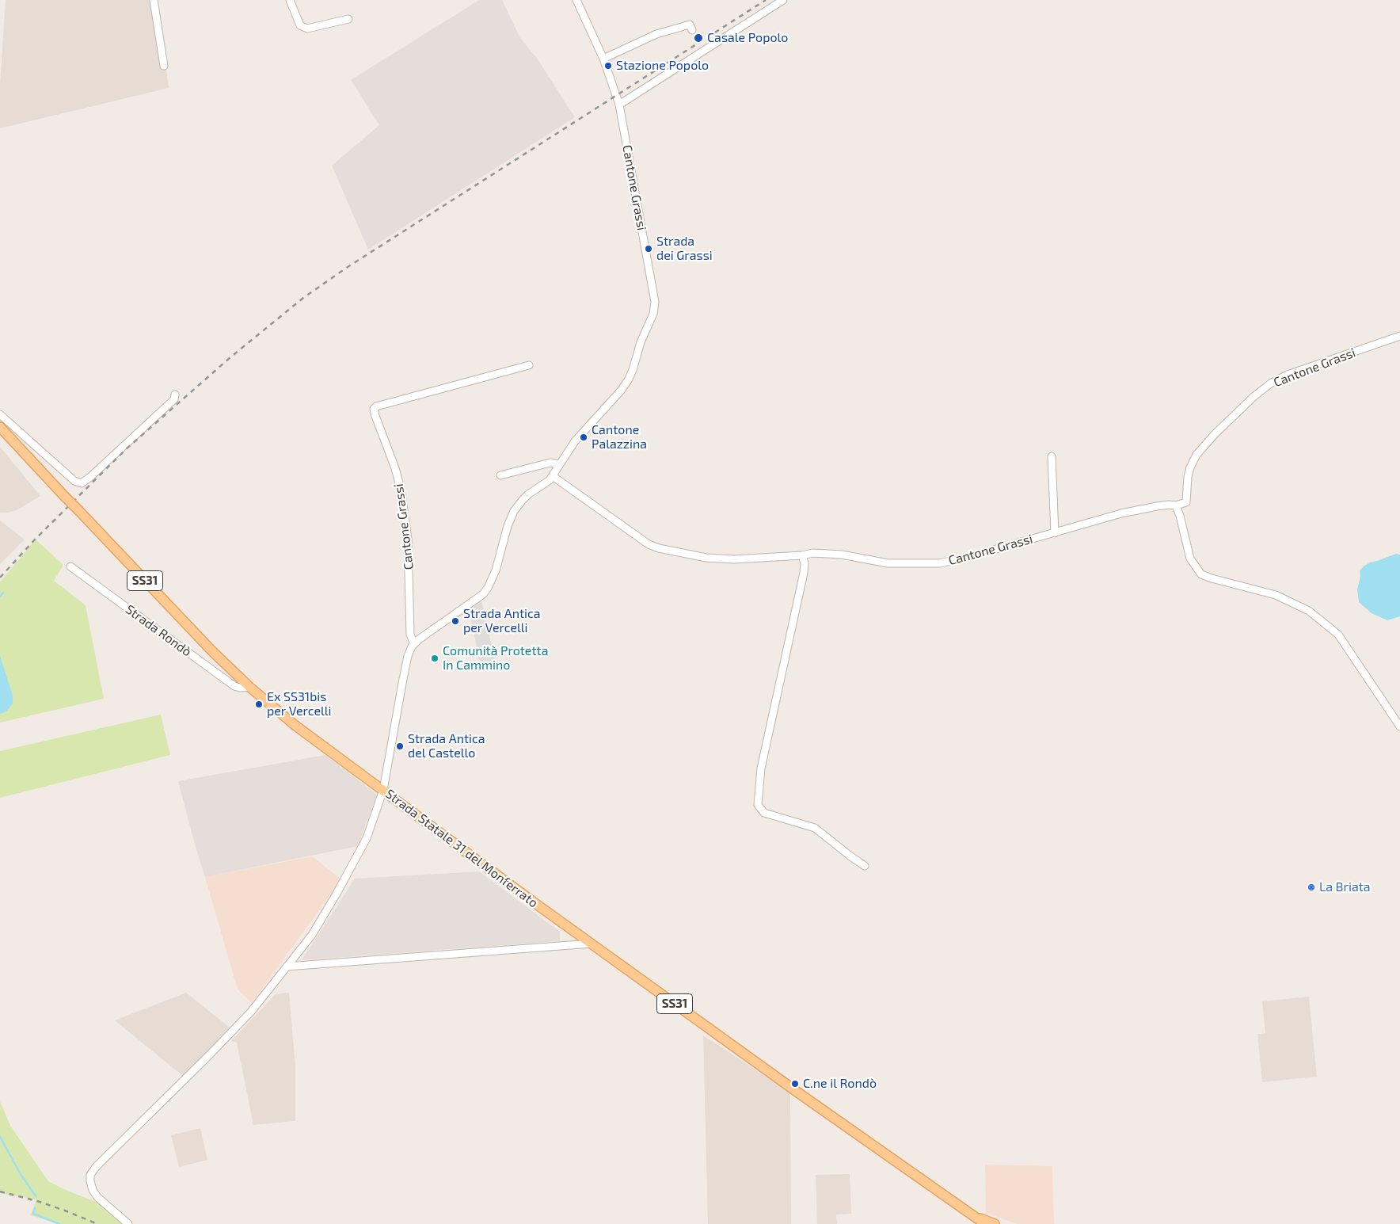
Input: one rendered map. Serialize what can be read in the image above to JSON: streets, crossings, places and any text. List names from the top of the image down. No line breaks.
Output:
{"streets":{"main road":["SS31","Strada Statale 31 del Monferrato"],"street":["Cantone Grassi","Strada Rondò"]},"crossings":[["Strada Rondò","Strada Statale 31 del Monferrato"]],"places":["Casale Popolo","Stazione Popolo","Strada dei Grassi","Cantone Palazzina","Strada Antica per Vercelli","Comunità Protetta In Cammino","Ex SS31bis per Vercelli","Strada Antica del Castello","La Briata","C.ne il Rondò"]}
